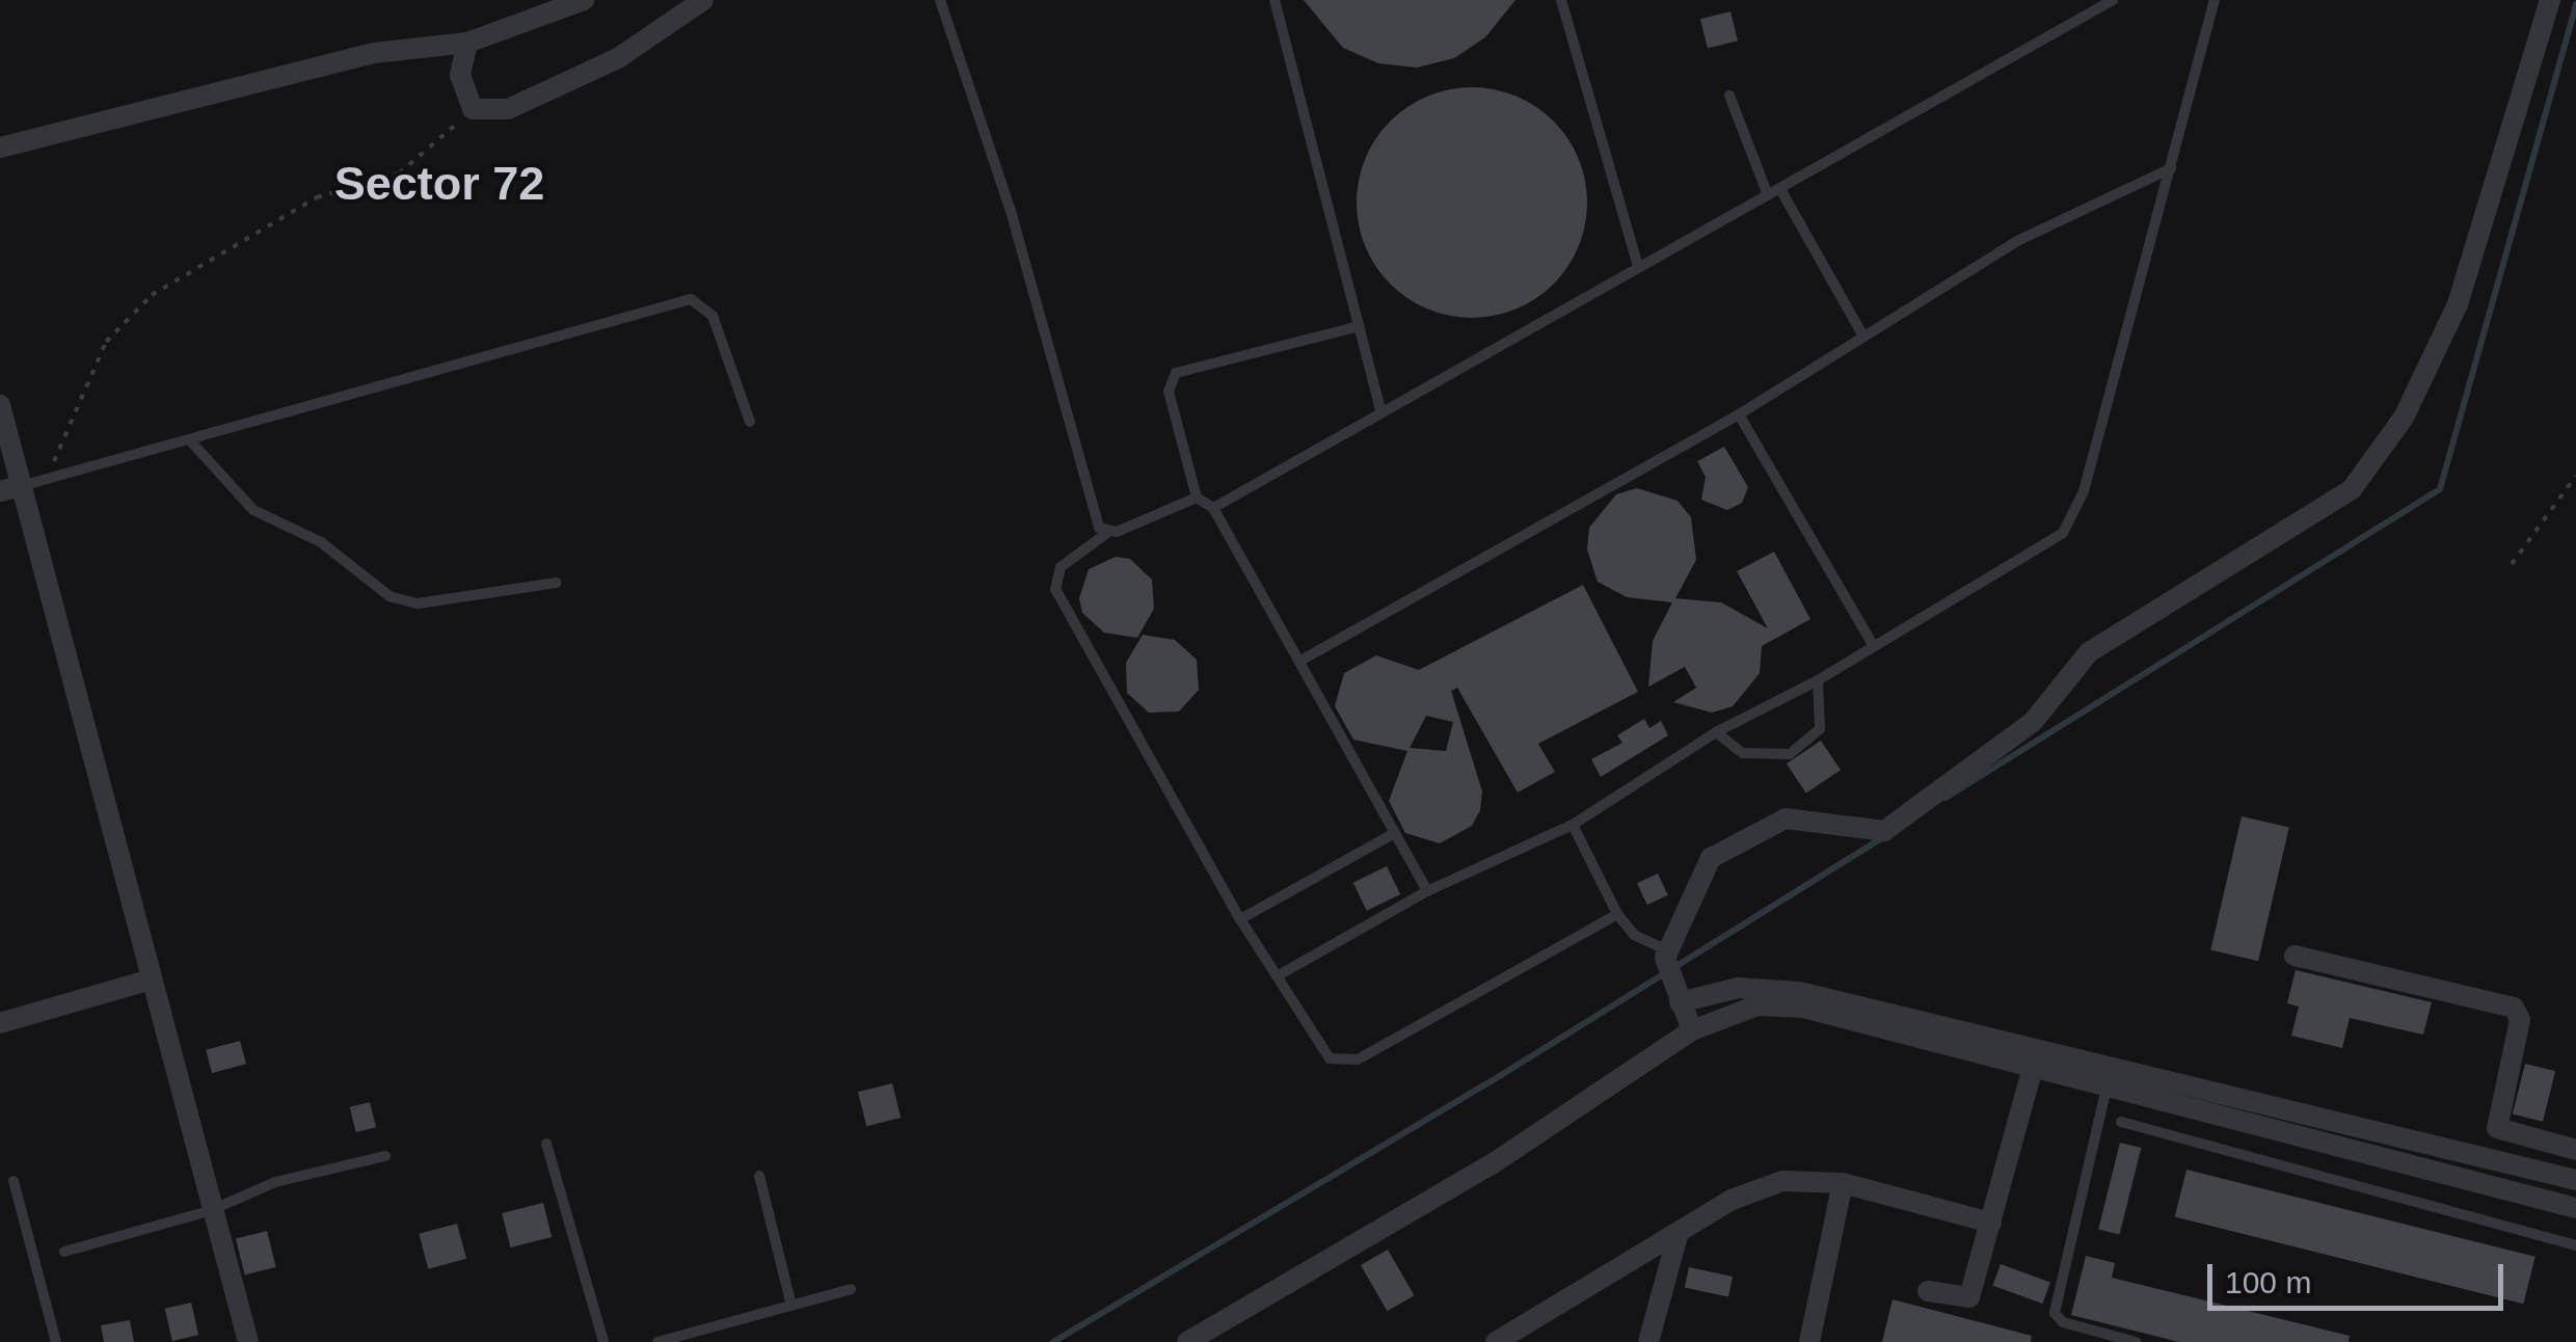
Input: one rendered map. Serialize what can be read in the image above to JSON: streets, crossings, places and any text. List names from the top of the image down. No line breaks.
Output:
{"districts":["Sector 72"],"scale_bar":"100 m"}
